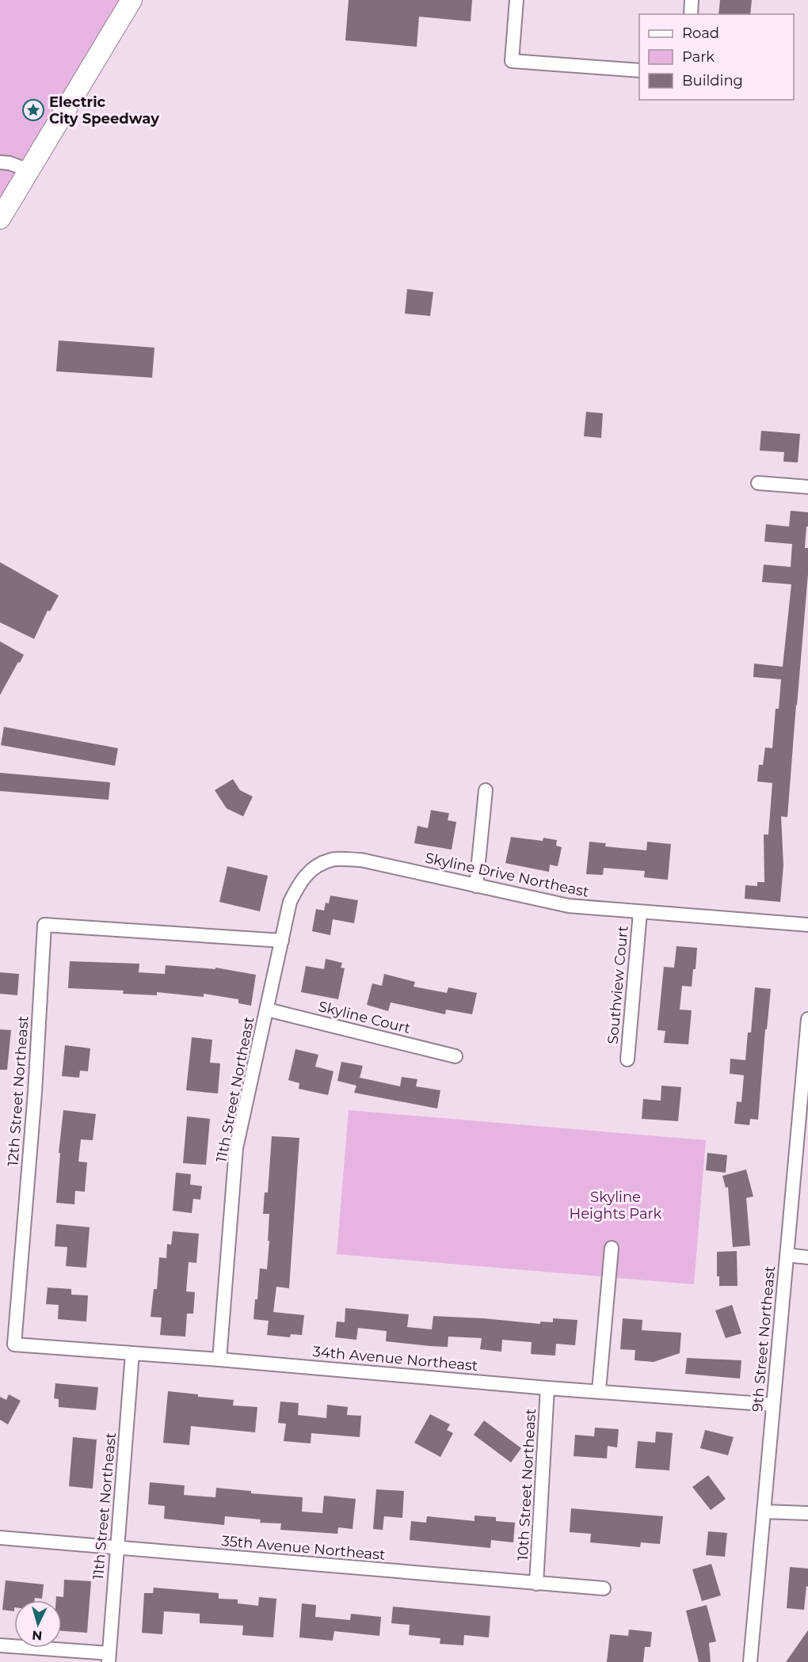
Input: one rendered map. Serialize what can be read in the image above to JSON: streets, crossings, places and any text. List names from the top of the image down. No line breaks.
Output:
{"streets":{"street":["Skyline Drive Northeast","Southview Court","Skyline Court","11th Street Northeast","12th Street Northeast","9th Street Northeast","34th Avenue Northeast","10th Street Northeast","35th Avenue Northeast"]},"crossings":[["Skyline Drive Northeast","Southview Court"],["Skyline Drive Northeast","11th Street Northeast"],["Skyline Court","11th Street Northeast"],["11th Street Northeast","12th Street Northeast"],["11th Street Northeast","34th Avenue Northeast"],["11th Street Northeast","35th Avenue Northeast"],["12th Street Northeast","34th Avenue Northeast"],["9th Street Northeast","34th Avenue Northeast"],["34th Avenue Northeast","10th Street Northeast"],["10th Street Northeast","35th Avenue Northeast"]],"parks":["Skyline Heights Park"],"places":{"place":["Electric City Speedway"]},"legend":["Road","Park","Building"],"north":"bottom"}
